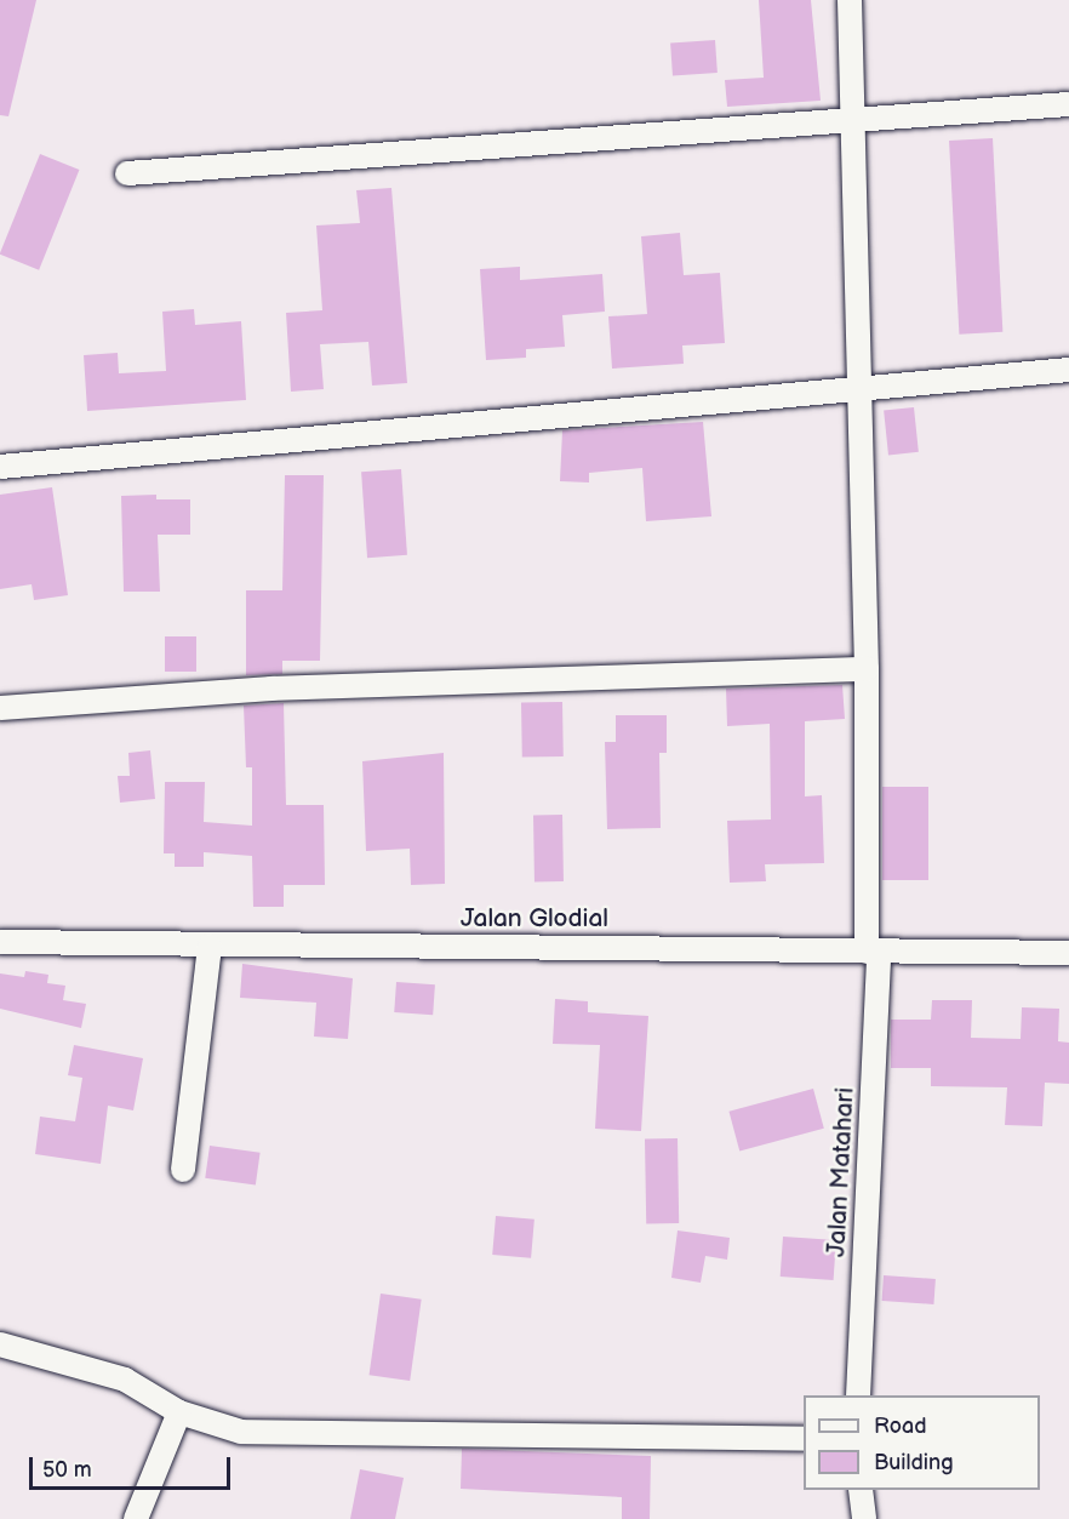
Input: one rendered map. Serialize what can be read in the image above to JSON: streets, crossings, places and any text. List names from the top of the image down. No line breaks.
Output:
{"streets":{"street":["Jalan Glodial","Jalan Matahari"]},"crossings":[["Jalan Glodial","Jalan Matahari"]],"legend":["Road","Building"],"scale_bar":"50 m"}
